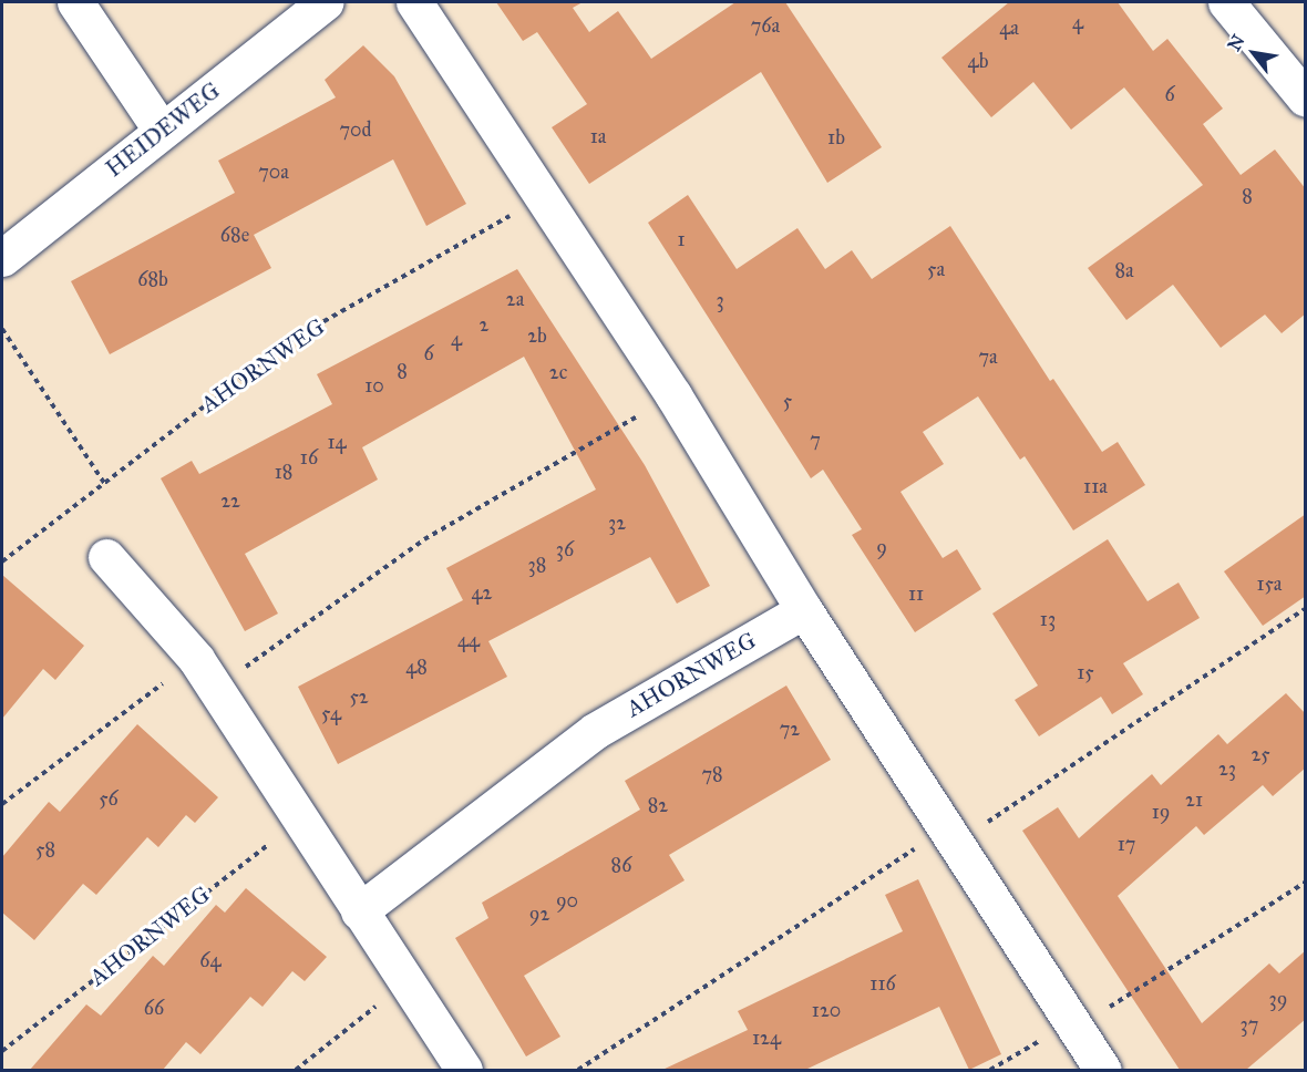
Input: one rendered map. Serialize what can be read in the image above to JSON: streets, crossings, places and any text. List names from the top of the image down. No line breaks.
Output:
{"streets":{"street":["HEIDEWEG","AHORNWEG"]},"house_numbers":["4","76a","4a","4b","6","70d","1a","1b","70a","8","68e","1","5a","8a","68b","2a","3","2","2b","4","6","7a","8","2c","10","5","7","14","16","18","11a","22","32","9","36","38","15a","42","11","13","44","48","15","52","54","72","25","23","78","56","21","82","19","17","58","86","90","92","64","116","39","66","120","37","124"],"north":"top left"}
